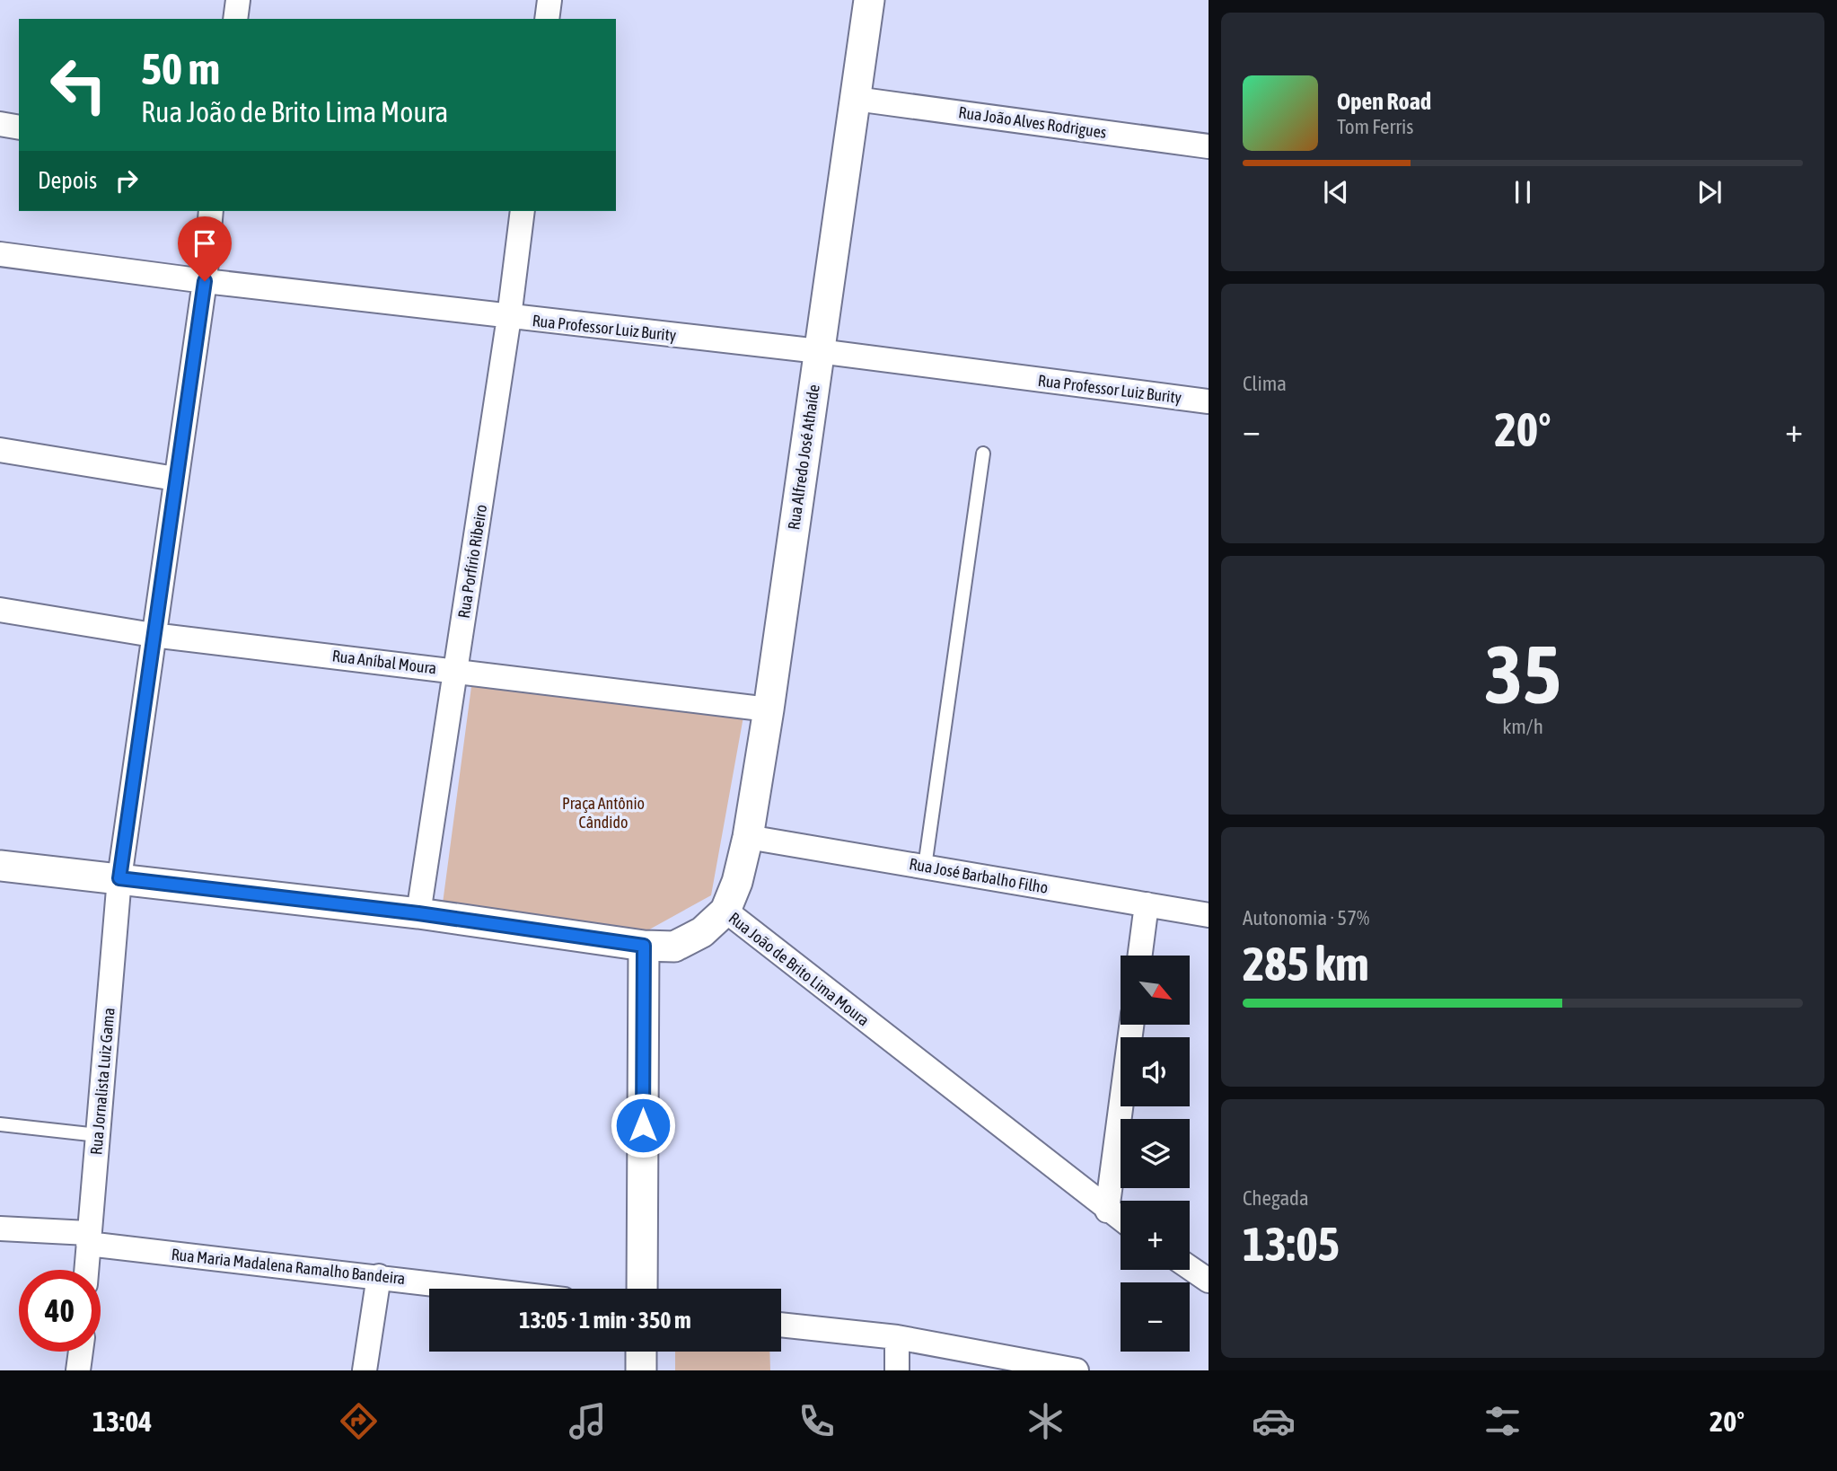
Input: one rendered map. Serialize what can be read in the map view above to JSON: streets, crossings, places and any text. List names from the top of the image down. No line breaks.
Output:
{"streets":{"street":["Rua João Alves Rodrigues","Rua Professor Luiz Burity","Rua Alfredo José Athaíde","Rua Porfírio Ribeiro","Rua Aníbal Moura","Rua José Barbalho Filho","Rua João de Brito Lima Moura","Rua Jornalista Luiz Gama","Rua Maria Madalena Ramalho Bandeira"]},"crossings":[["Rua João Alves Rodrigues","Rua Alfredo José Athaíde"],["Rua Professor Luiz Burity","Rua Alfredo José Athaíde"],["Rua Professor Luiz Burity","Rua Porfírio Ribeiro"],["Rua Professor Luiz Burity","Rua Jornalista Luiz Gama"],["Rua Alfredo José Athaíde","Rua Aníbal Moura"],["Rua Alfredo José Athaíde","Rua José Barbalho Filho"],["Rua Alfredo José Athaíde","Rua João de Brito Lima Moura"],["Rua Porfírio Ribeiro","Rua Aníbal Moura"],["Rua Porfírio Ribeiro","Rua João de Brito Lima Moura"],["Rua Aníbal Moura","Rua Jornalista Luiz Gama"],["Rua João de Brito Lima Moura","Rua Jornalista Luiz Gama"],["Rua Jornalista Luiz Gama","Rua Maria Madalena Ramalho Bandeira"]],"parks":["Praça Antônio Cândido"],"north":"bottom right","page":{"turn":["50 m","Rua João de Brito Lima Moura"],"song":["Open Road","Tom Ferris"],"then":"Depois","tile":["Clima",["35","km/h"],["Autonomia · 57%","285 km"],["Chegada","13:05"]],"heat":["−","20°","+"],"map_buttons":["+","−"],"limit":"40","trip":"13:05 · 1 min · 350 m","tabs":["13:04","20°"]}}
